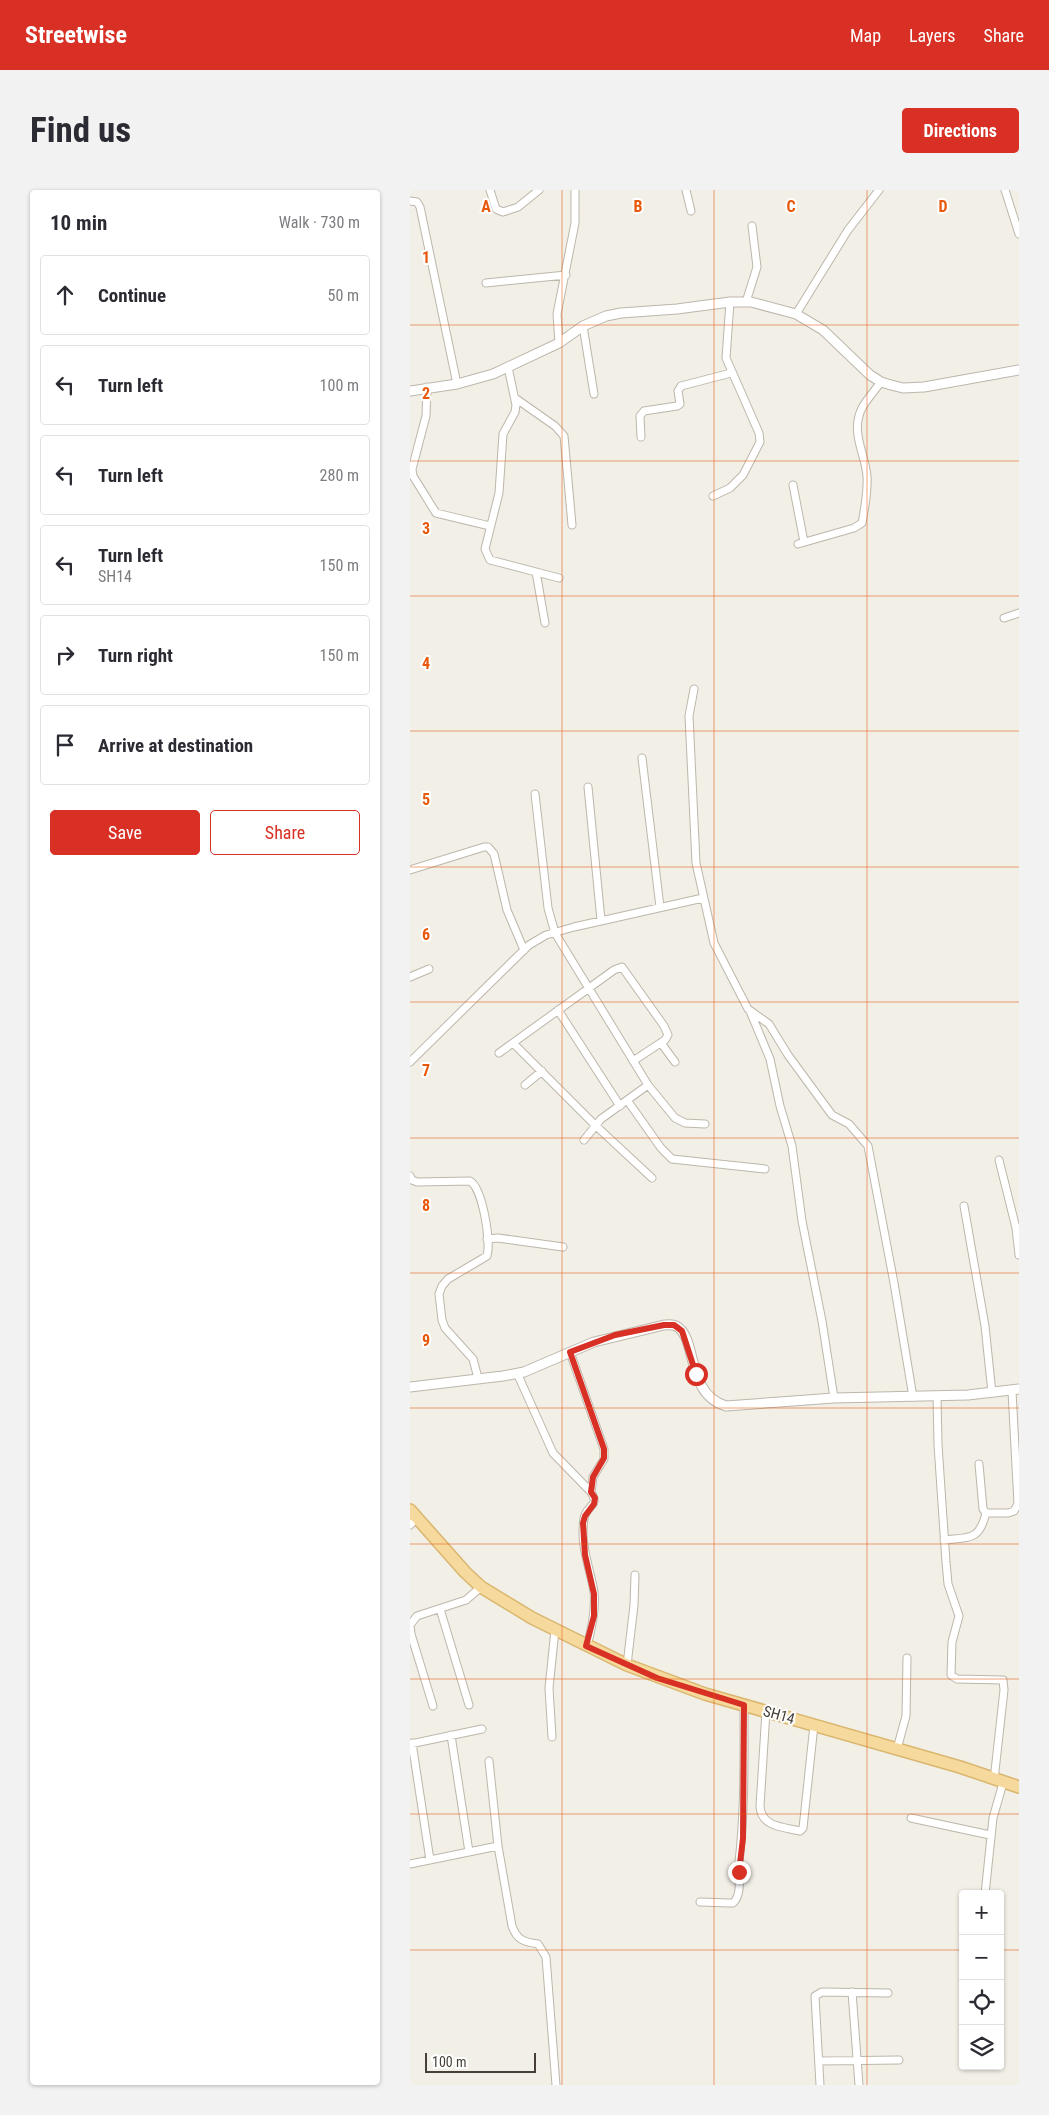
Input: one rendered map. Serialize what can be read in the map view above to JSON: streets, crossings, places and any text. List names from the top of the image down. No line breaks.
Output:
{"streets":{"main road":["SH14"]},"scale_bar":"100 m","page":{"header":"Streetwise","nav":["Map","Layers","Share"],"buttons":["Directions",["Save","Share"]],"title":"Find us","heading":["10 min","Walk · 730 m"],"list":[["Continue","50 m"],["Turn left","100 m"],["Turn left","280 m"],["Turn left","SH14","150 m"],["Turn right","150 m"],"Arrive at destination"],"map_buttons":["+","−"],"scale":"100 m"},"grid":{"columns":["A","B","C","D"],"rows":["1","2","3","4","5","6","7","8","9"]}}
